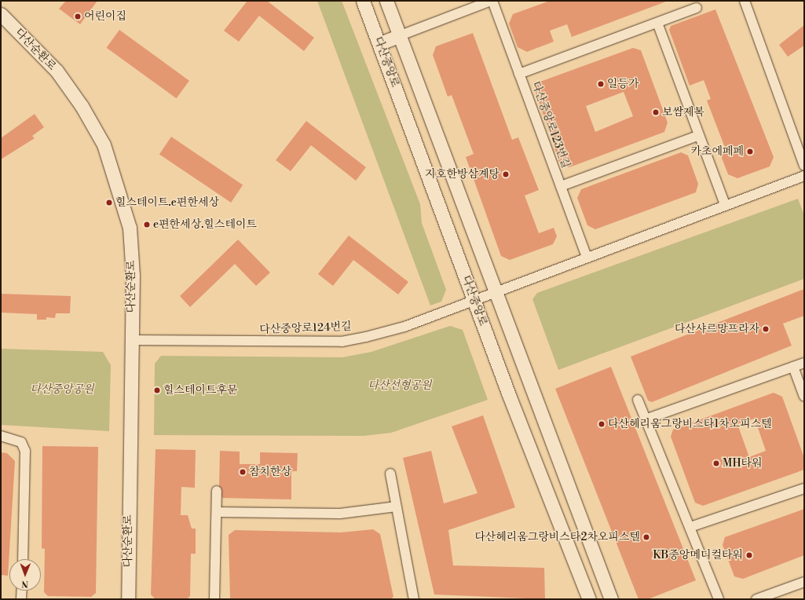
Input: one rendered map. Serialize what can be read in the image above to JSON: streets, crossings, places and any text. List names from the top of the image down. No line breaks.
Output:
{"streets":{"street":["다산순환로","다산중앙로","다산중앙로123번길","다산중앙로124번길"]},"crossings":[["다산순환로","다산중앙로124번길"],["다산중앙로","다산중앙로124번길"]],"parks":["다산선형공원","다산중앙공원"],"places":["어린이집","일등가","보쌈제복","카초에페페","지호한방삼계탕","힐스테이트.e편한세상","e편한세상.힐스테이트","다산샤르망프라자","힐스테이트후문","다산헤리움그랑비스타1차오피스텔","MH타워","참치한상","다산헤리움그랑비스타2차오피스텔","KB중앙메디컬타워"],"north":"bottom"}
